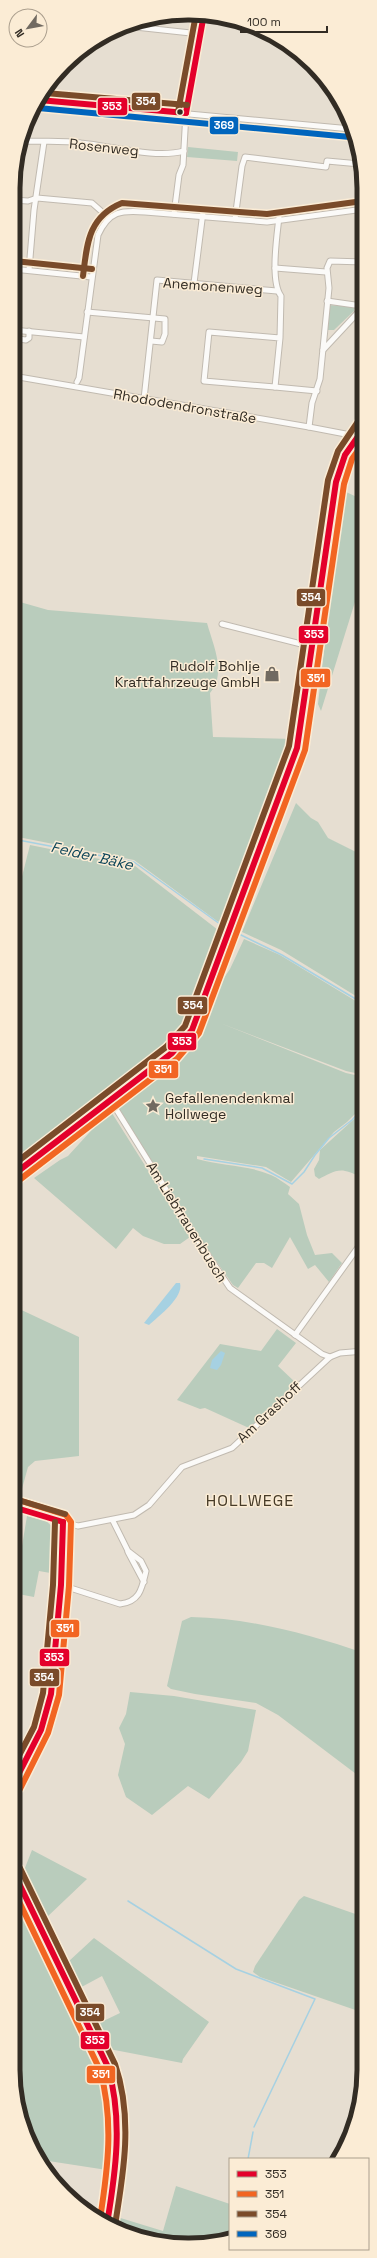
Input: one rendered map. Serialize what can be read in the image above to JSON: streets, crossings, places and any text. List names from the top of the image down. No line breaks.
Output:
{"streets":{"street":["Rosenweg","Anemonenweg","Rhododendronstraße","Am Liebfrauenbusch","Am Grashoff"]},"crossings":[["Am Liebfrauenbusch","Am Grashoff"]],"districts":["HOLLWEGE"],"water":["Felder Bäke"],"places":{"shop":["Rudolf Bohlje Kraftfahrzeuge GmbH"],"place":["Gefallenendenkmal Hollwege"]},"lines":["transit line 354","transit line 353","transit line 369","transit line 351"],"legend":["353","351","354","369"],"scale_bar":"100 m","north":"bottom left"}
